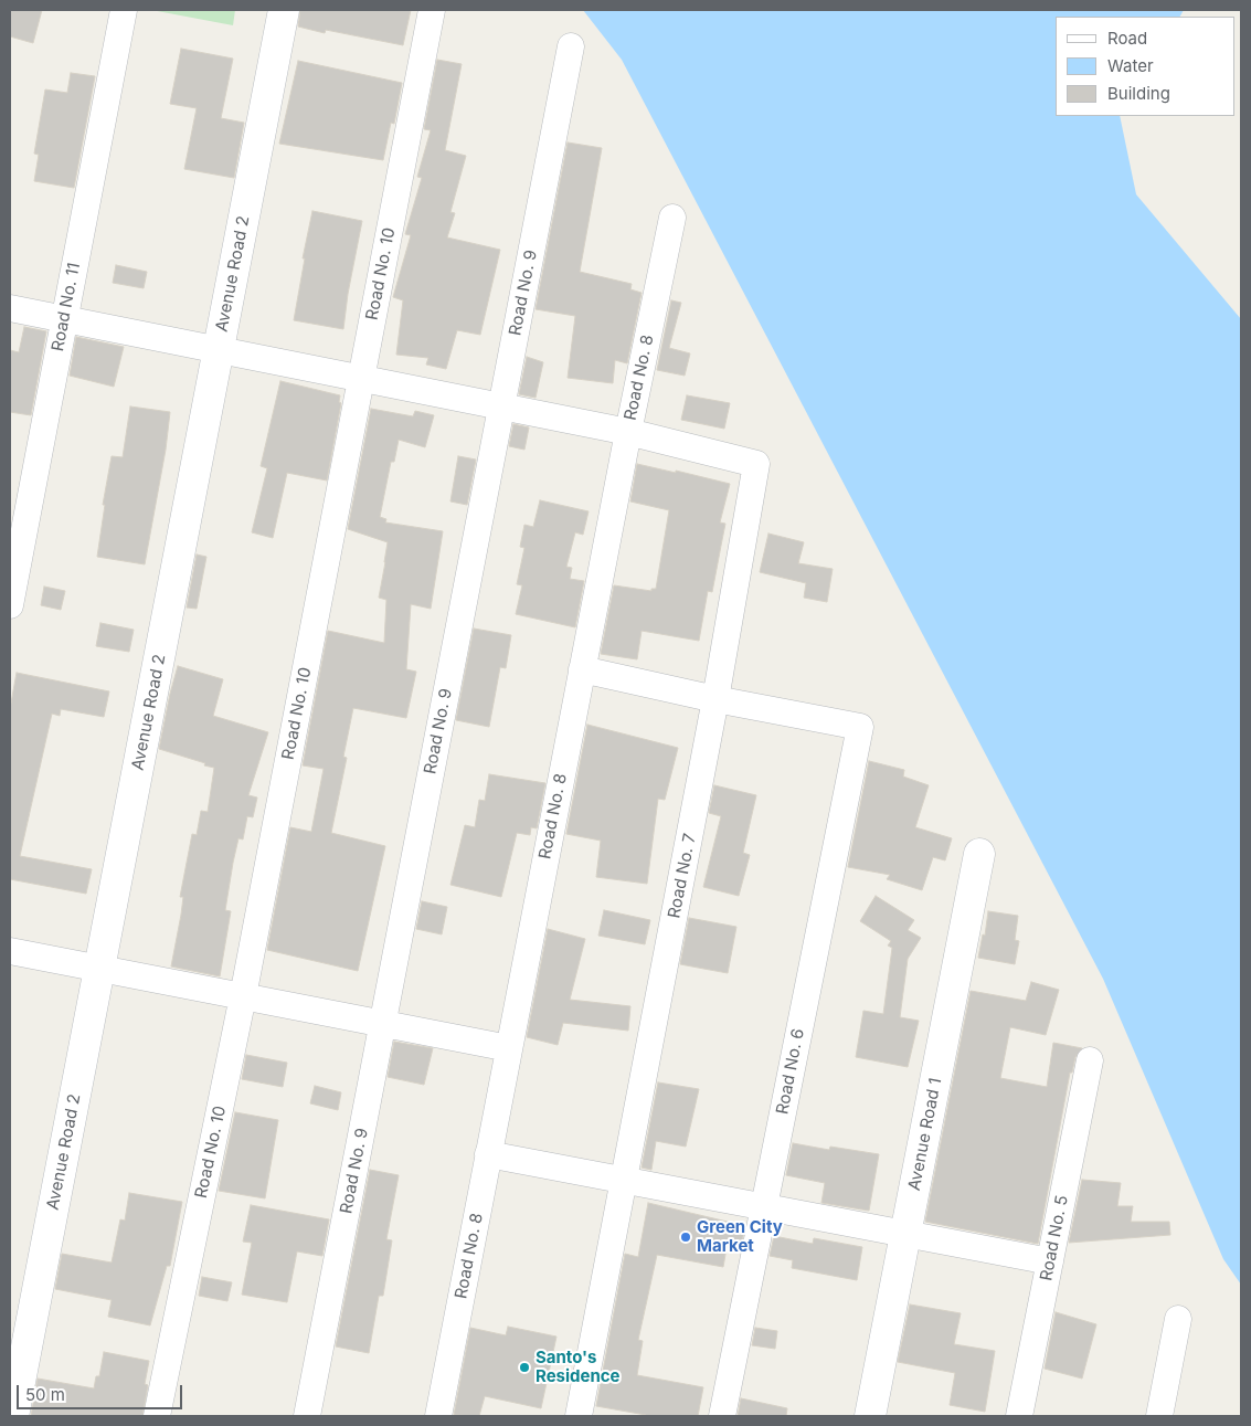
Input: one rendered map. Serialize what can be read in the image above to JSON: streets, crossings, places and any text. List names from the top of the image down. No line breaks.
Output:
{"streets":{"street":["Avenue Road 2","Road No. 10","Road No. 9","Road No. 11","Road No. 8","Road No. 7","Road No. 6","Avenue Road 1","Road No. 5"]},"crossings":[["Road No. 8","Road No. 7"],["Road No. 7","Road No. 6"]],"places":["Green City Market","Santo's Residence"],"legend":["Road","Water","Building"],"scale_bar":"50 m"}
